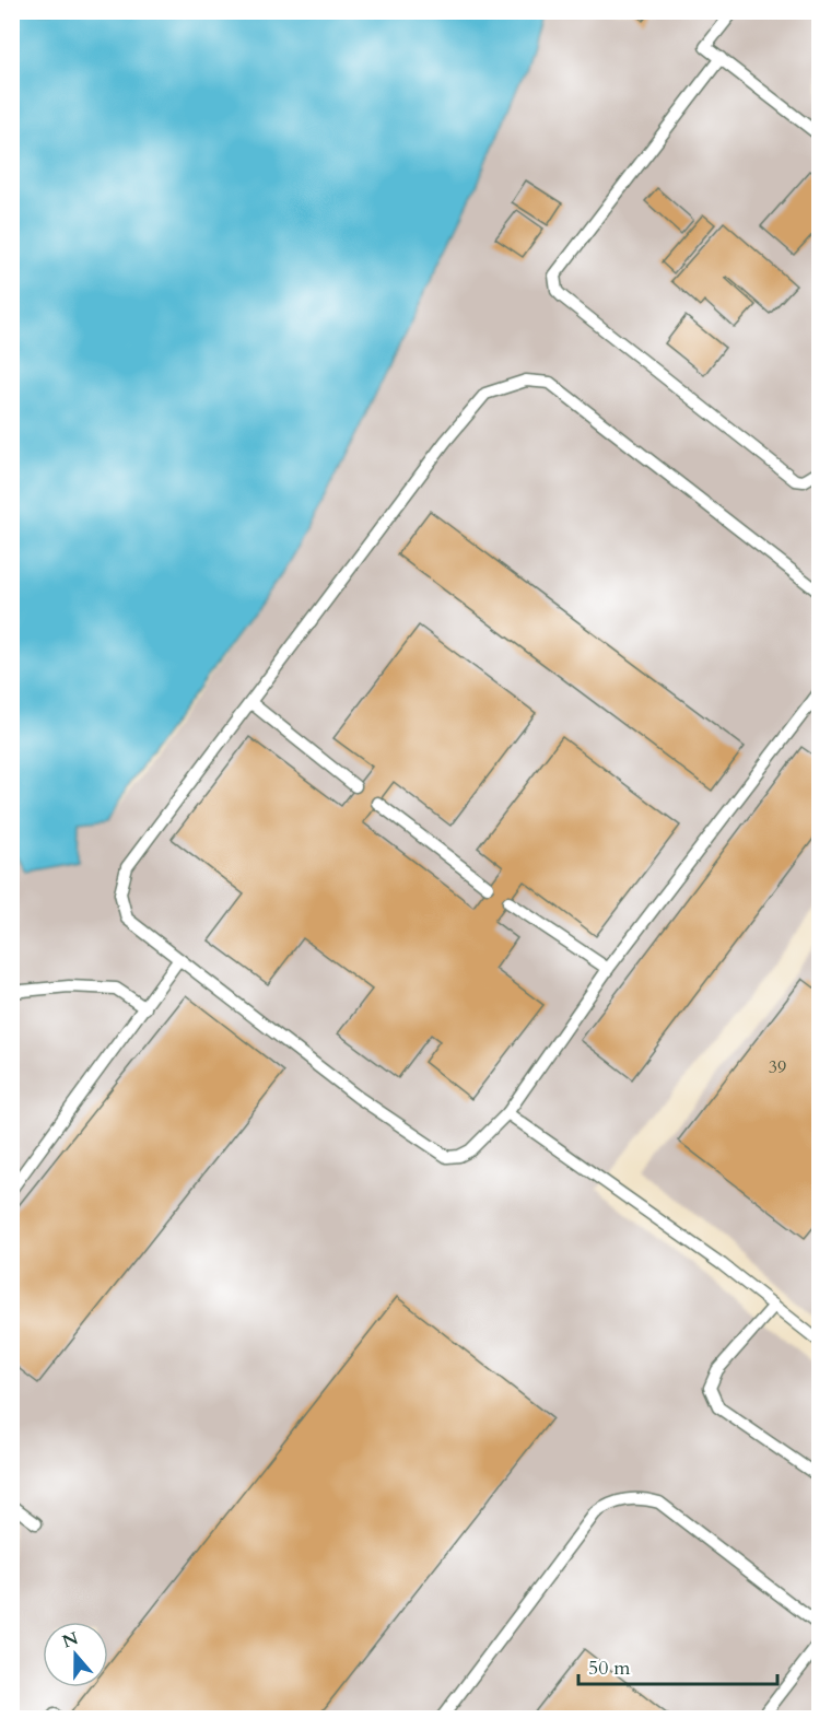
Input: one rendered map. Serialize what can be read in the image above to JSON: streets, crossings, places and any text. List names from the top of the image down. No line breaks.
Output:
{"house_numbers":["39"],"scale_bar":"50 m","north":"top"}
